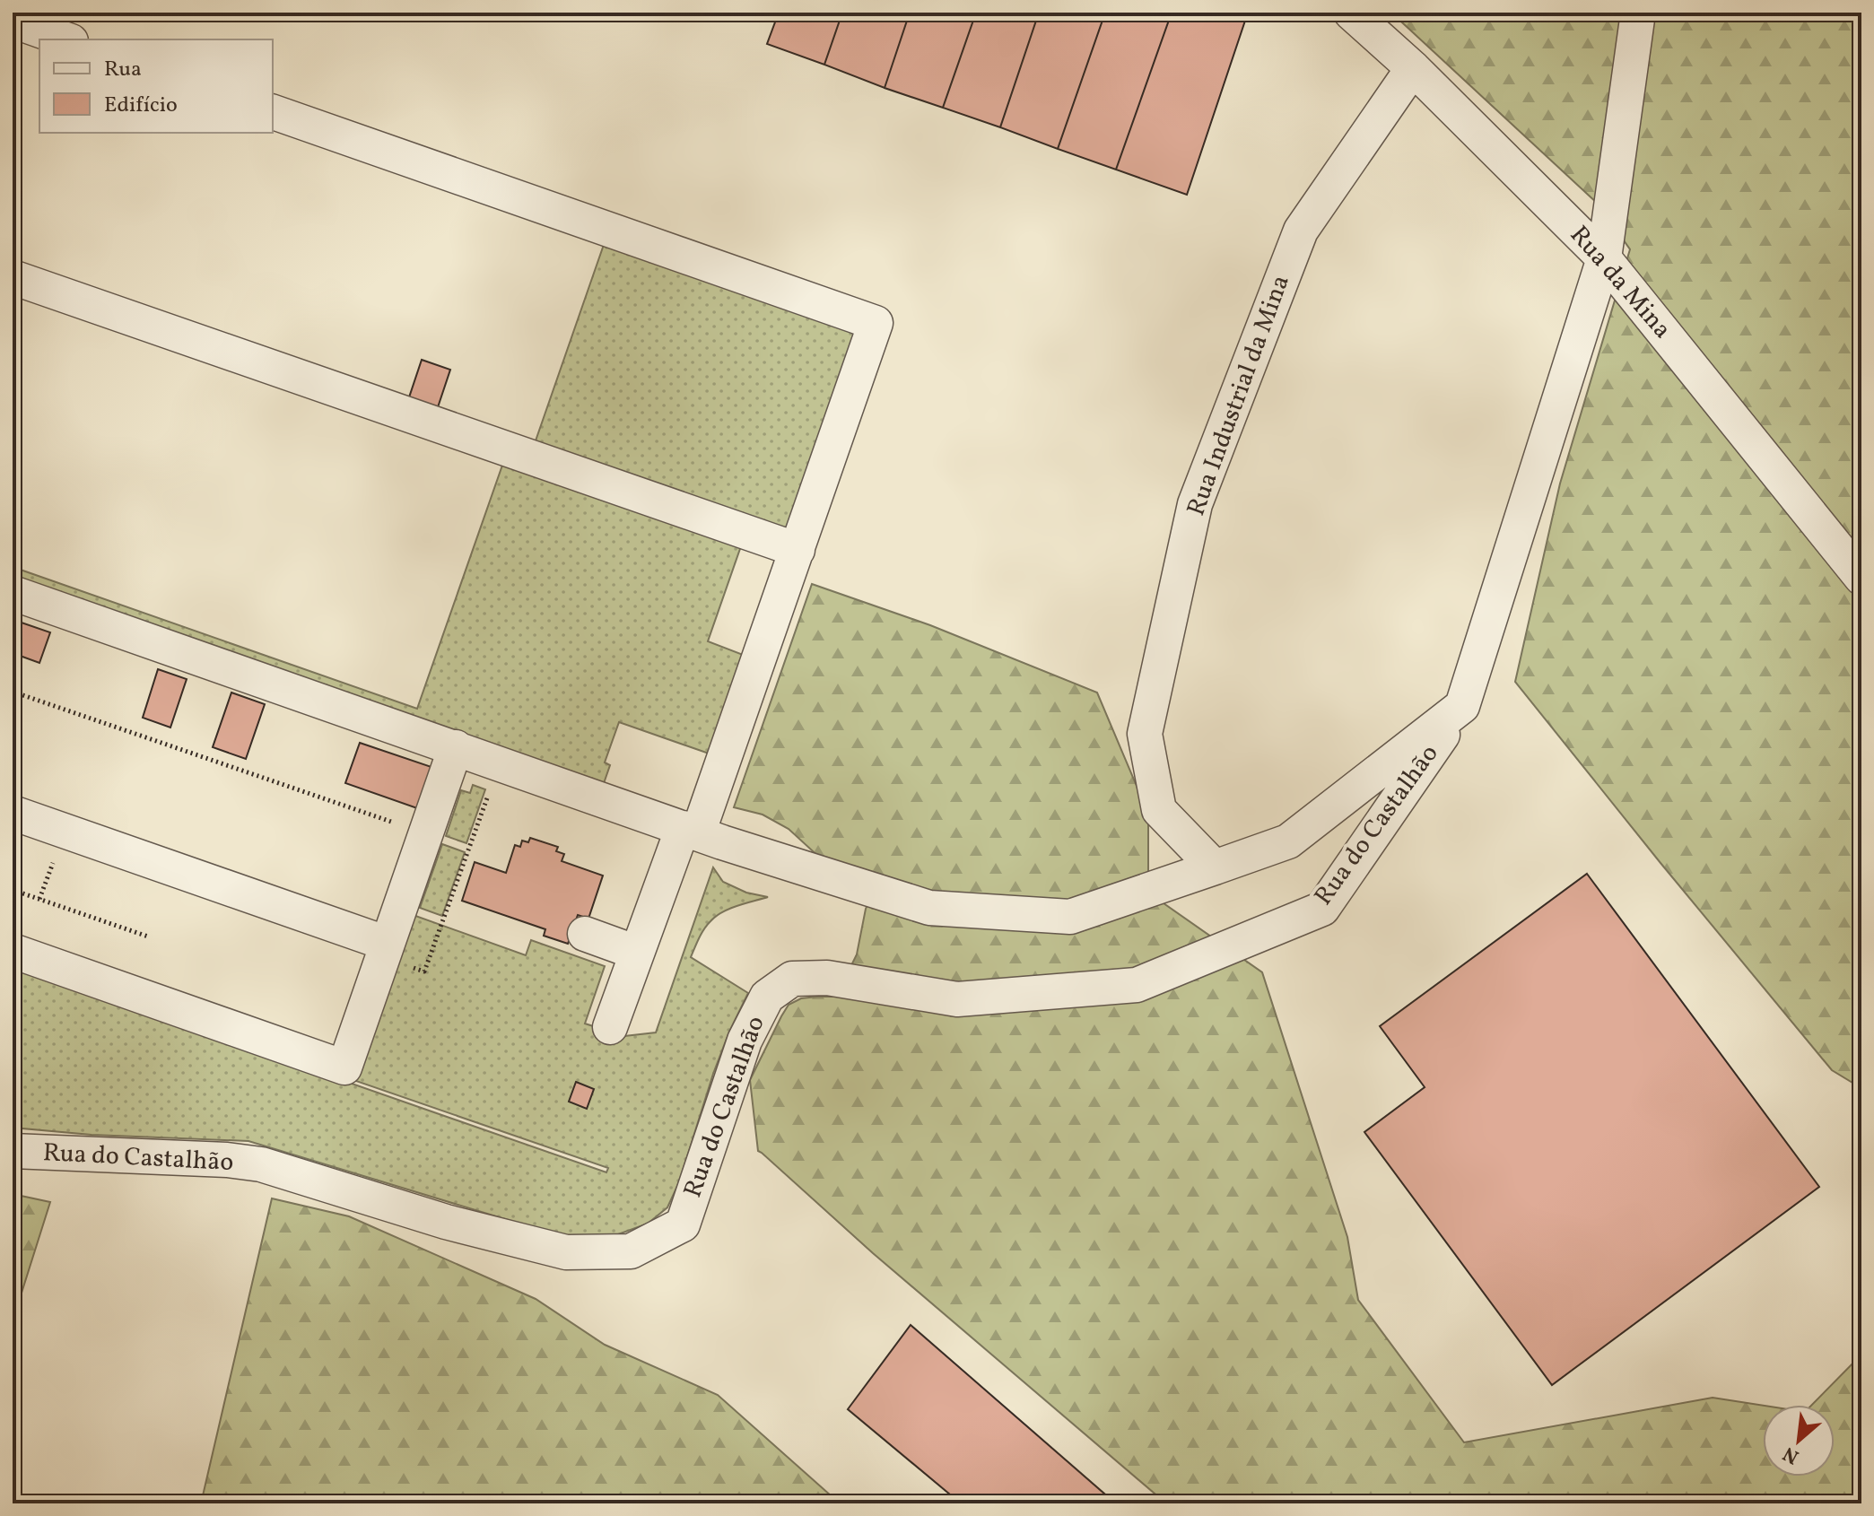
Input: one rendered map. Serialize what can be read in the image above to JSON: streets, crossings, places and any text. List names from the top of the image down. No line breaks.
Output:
{"streets":{"street":["Rua da Mina","Rua Industrial da Mina","Rua do Castalhão"]},"crossings":[["Rua da Mina","Rua Industrial da Mina"]],"legend":["Rua","Edifício"],"north":"bottom left"}
